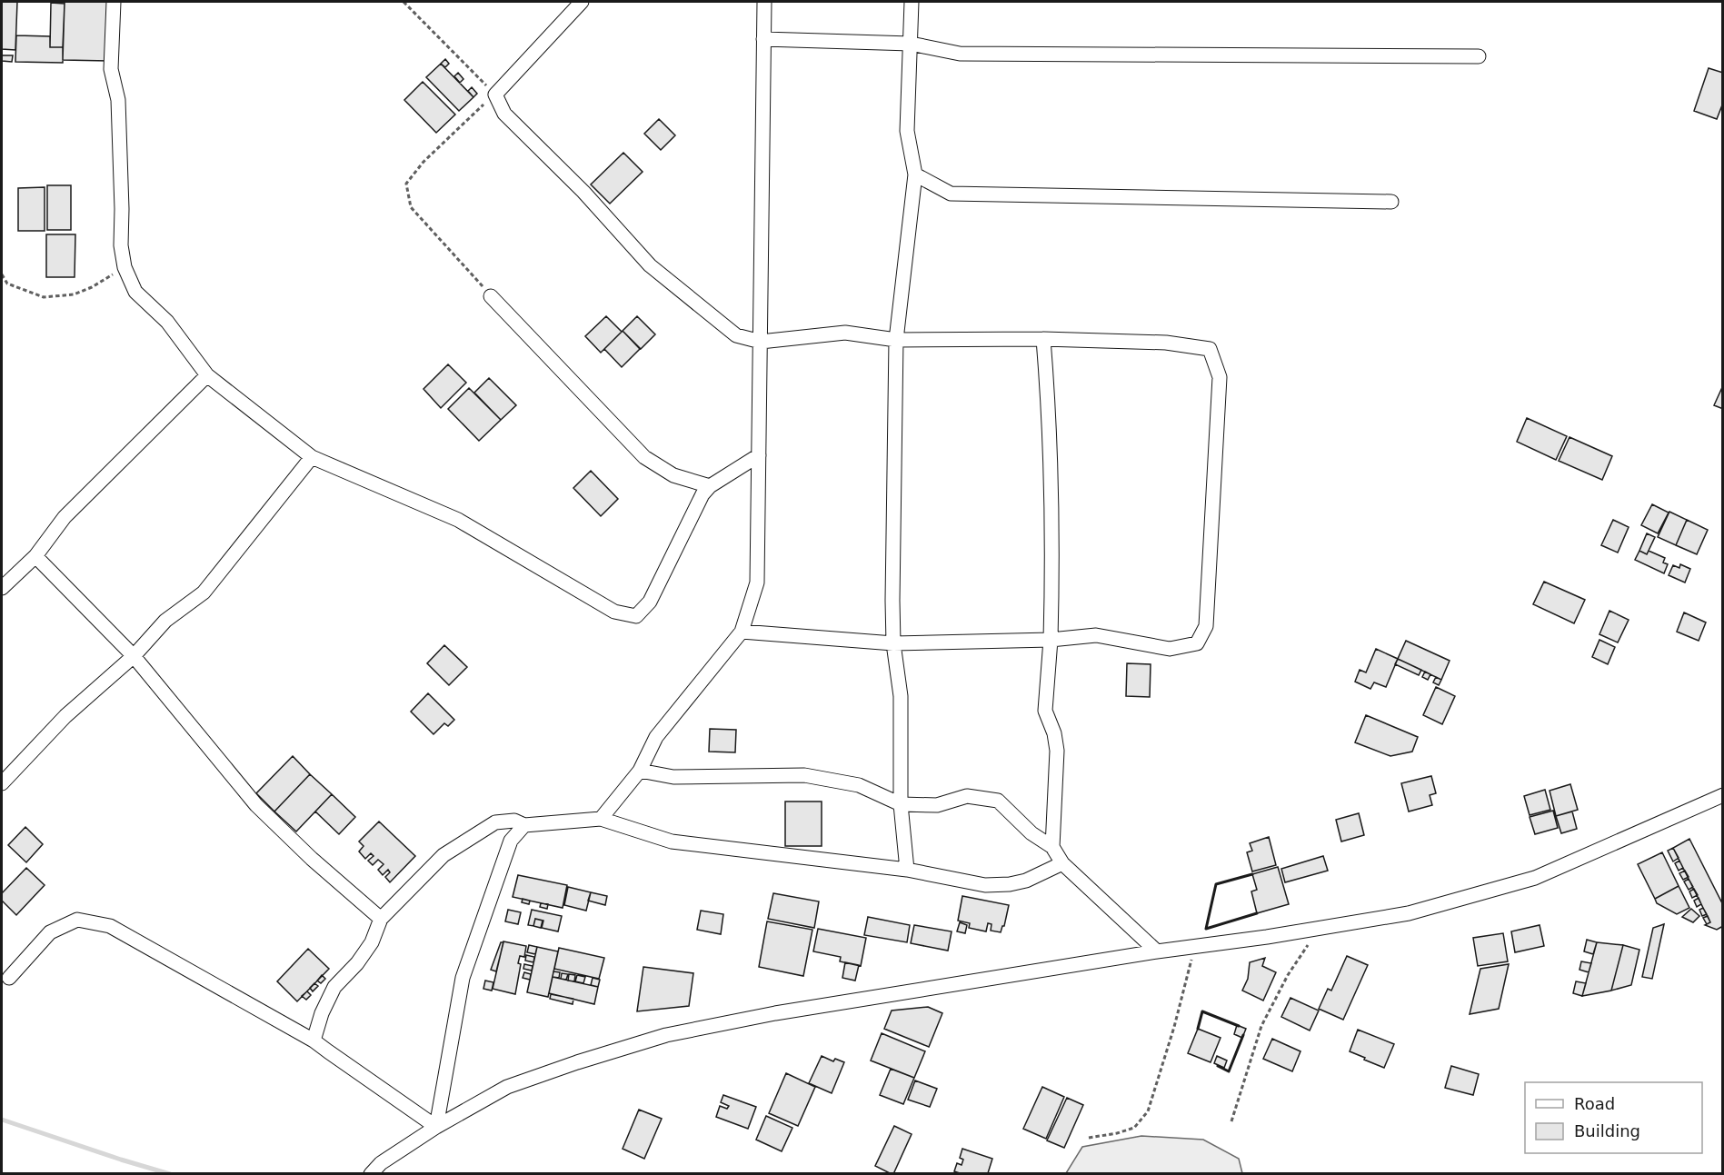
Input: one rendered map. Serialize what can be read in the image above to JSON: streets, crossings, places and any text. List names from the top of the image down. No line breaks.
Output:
{"legend":["Road","Building"]}
